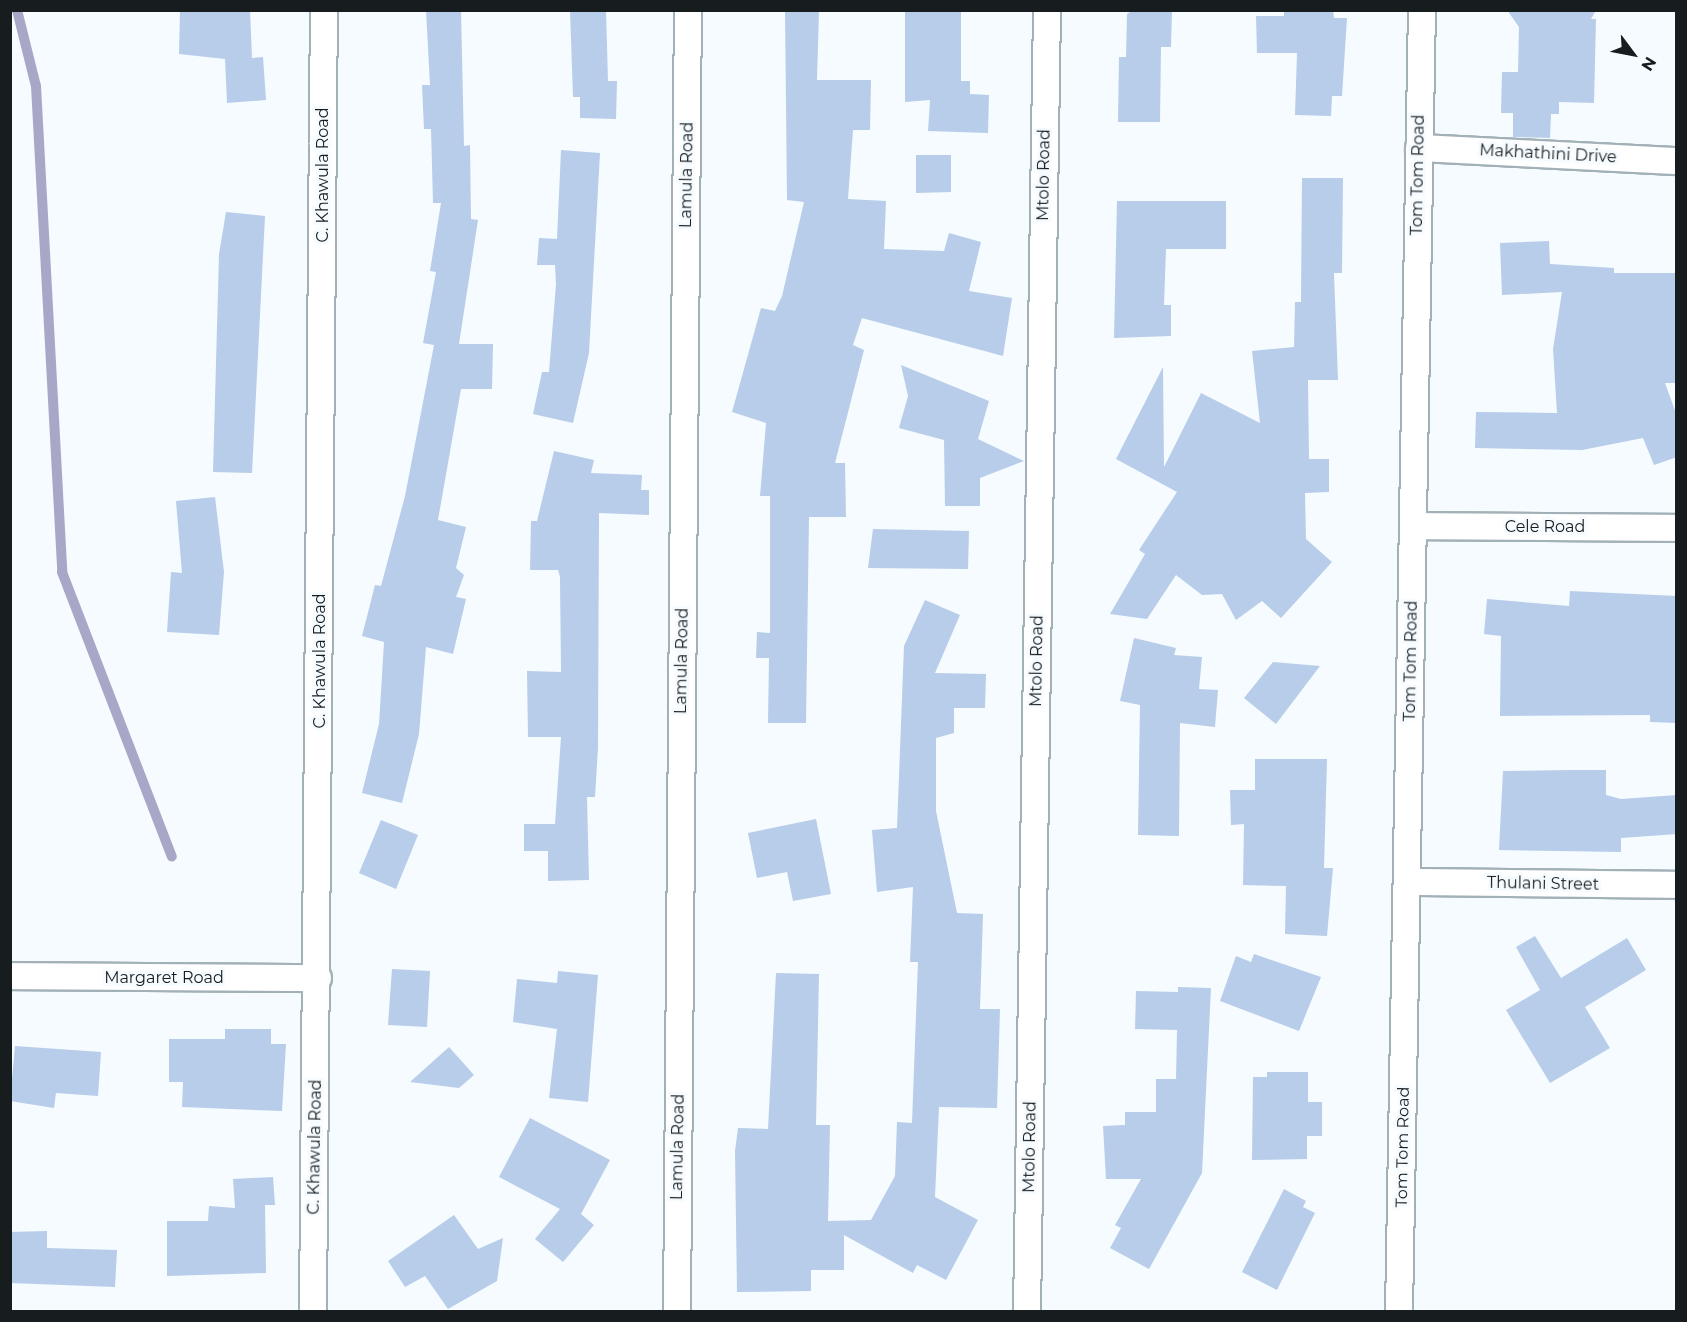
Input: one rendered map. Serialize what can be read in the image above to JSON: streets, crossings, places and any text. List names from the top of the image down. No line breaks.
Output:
{"streets":{"street":["Makhathini Drive","C. Khawula Road","Lamula Road","Mtolo Road","Tom Tom Road","Cele Road","Thulani Street","Margaret Road"]},"crossings":[["Makhathini Drive","Tom Tom Road"],["C. Khawula Road","Margaret Road"],["Tom Tom Road","Cele Road"],["Tom Tom Road","Thulani Street"]],"north":"bottom right"}
